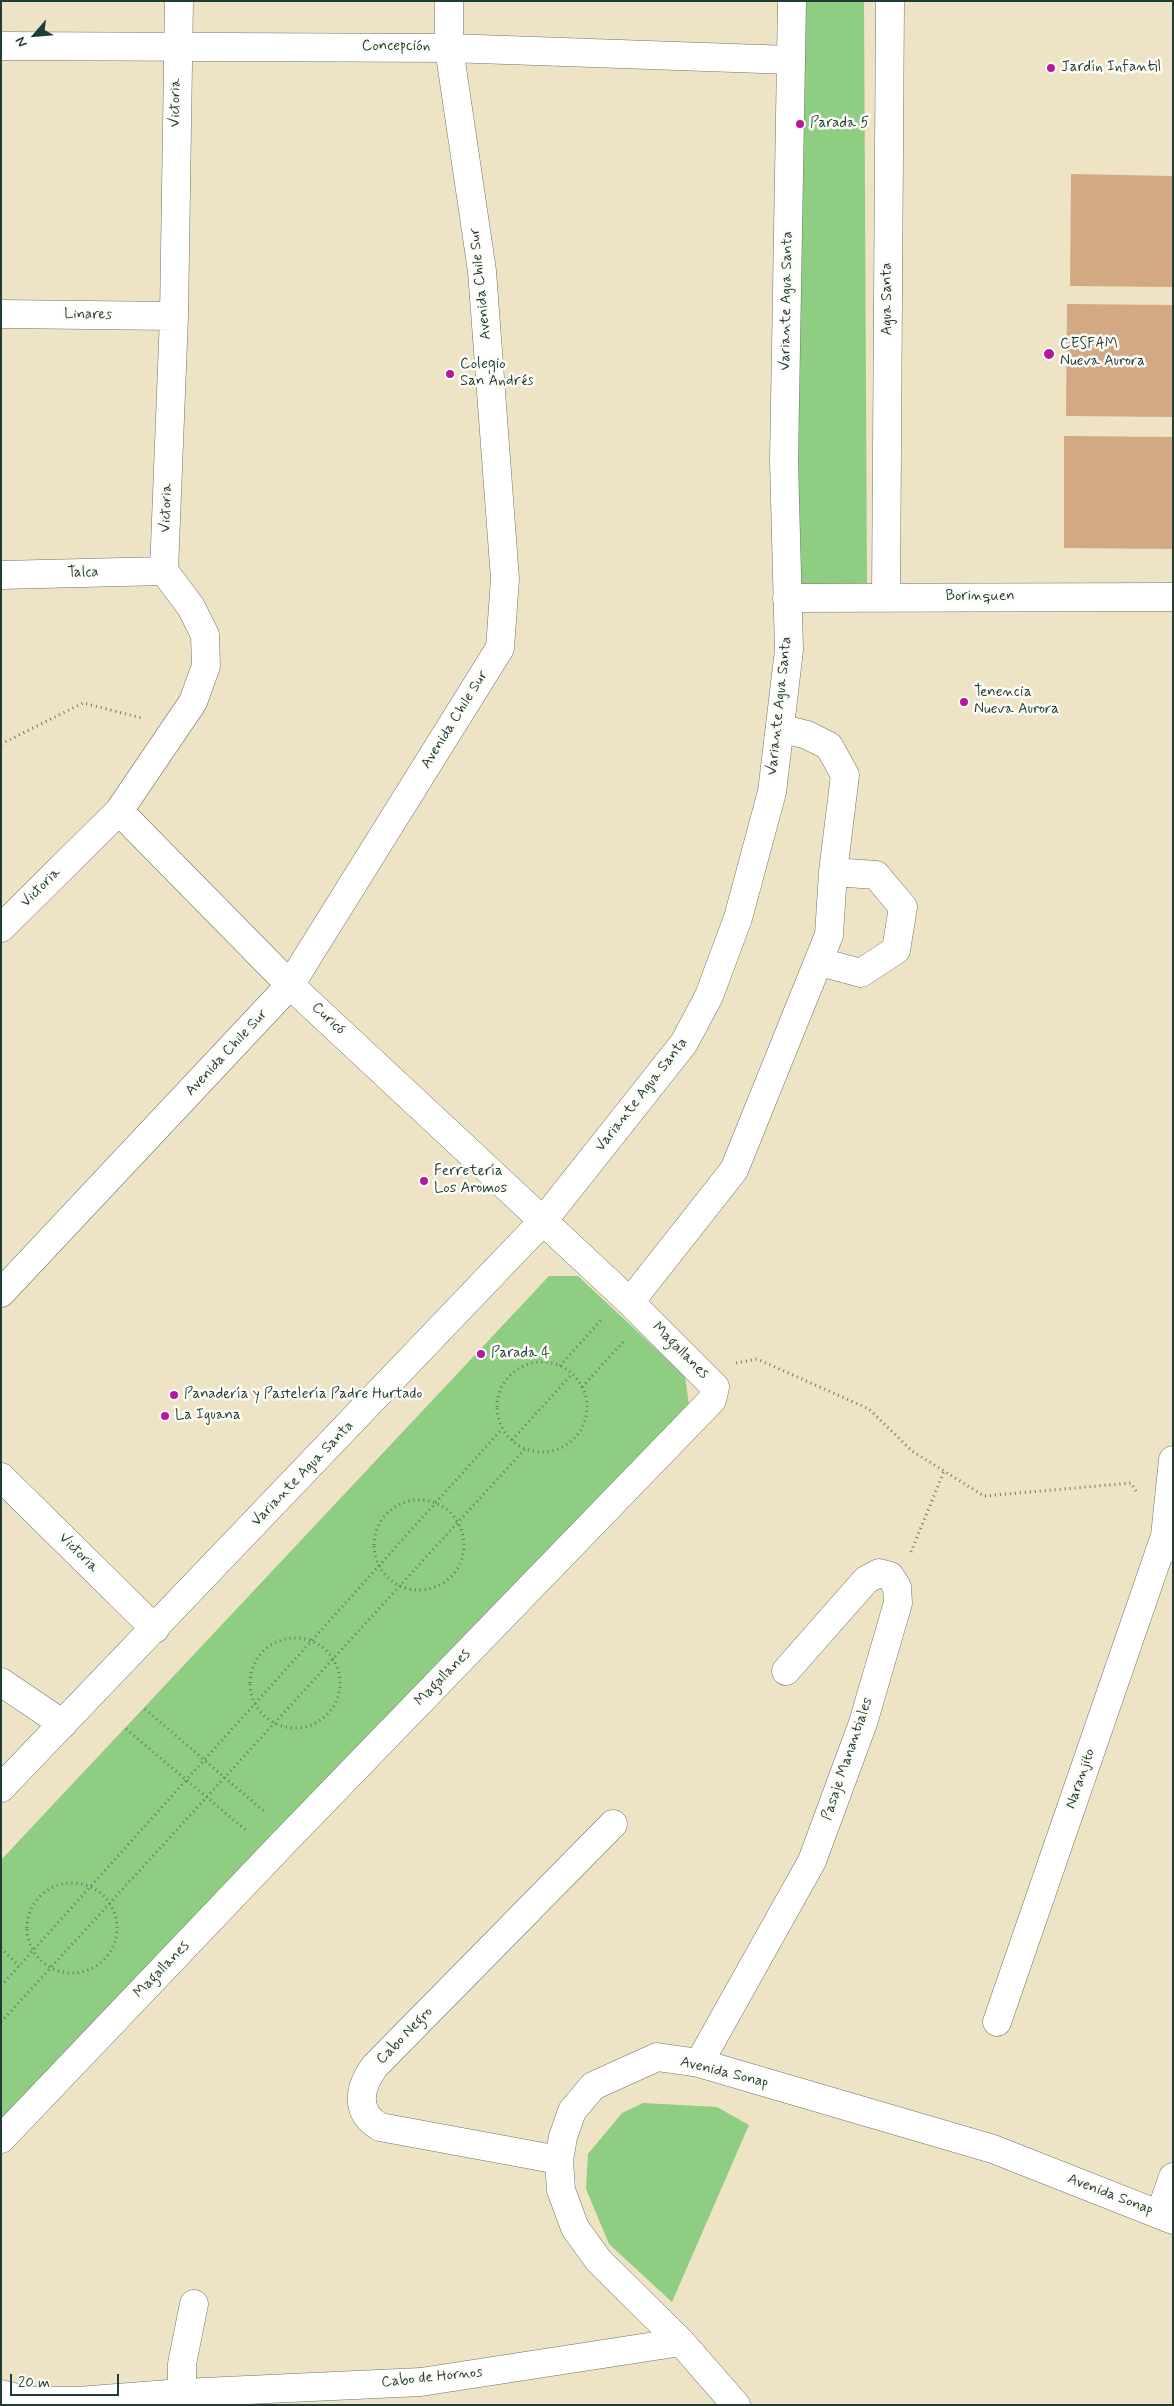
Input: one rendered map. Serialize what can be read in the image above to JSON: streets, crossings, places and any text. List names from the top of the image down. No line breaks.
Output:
{"streets":{"street":["Concepción","Victoria","Avenida Chile Sur","Agua Santa","Variante Agua Santa","Linares","Talca","Borinquen","Curicó","Magallanes","Pasaje Manantiales","Naranjito","Cabo Negro","Avenida Sonap","Cabo de Hornos"]},"crossings":[["Concepción","Victoria"],["Concepción","Avenida Chile Sur"],["Concepción","Variante Agua Santa"],["Victoria","Variante Agua Santa"],["Victoria","Linares"],["Victoria","Talca"],["Victoria","Curicó"],["Avenida Chile Sur","Curicó"],["Agua Santa","Borinquen"],["Variante Agua Santa","Borinquen"],["Variante Agua Santa","Curicó"],["Variante Agua Santa","Magallanes"],["Curicó","Magallanes"],["Pasaje Manantiales","Avenida Sonap"],["Cabo Negro","Avenida Sonap"],["Avenida Sonap","Cabo de Hornos"]],"places":["Jardín Infantil","Parada 5","CESFAM Nueva Aurora","Colegio San Andrés","Tenencia Nueva Aurora","Ferretería Los Aromos","Parada 4","Panadería y Pastelería Padre Hurtado","La Iguana"],"scale_bar":"20 m","north":"bottom left"}
